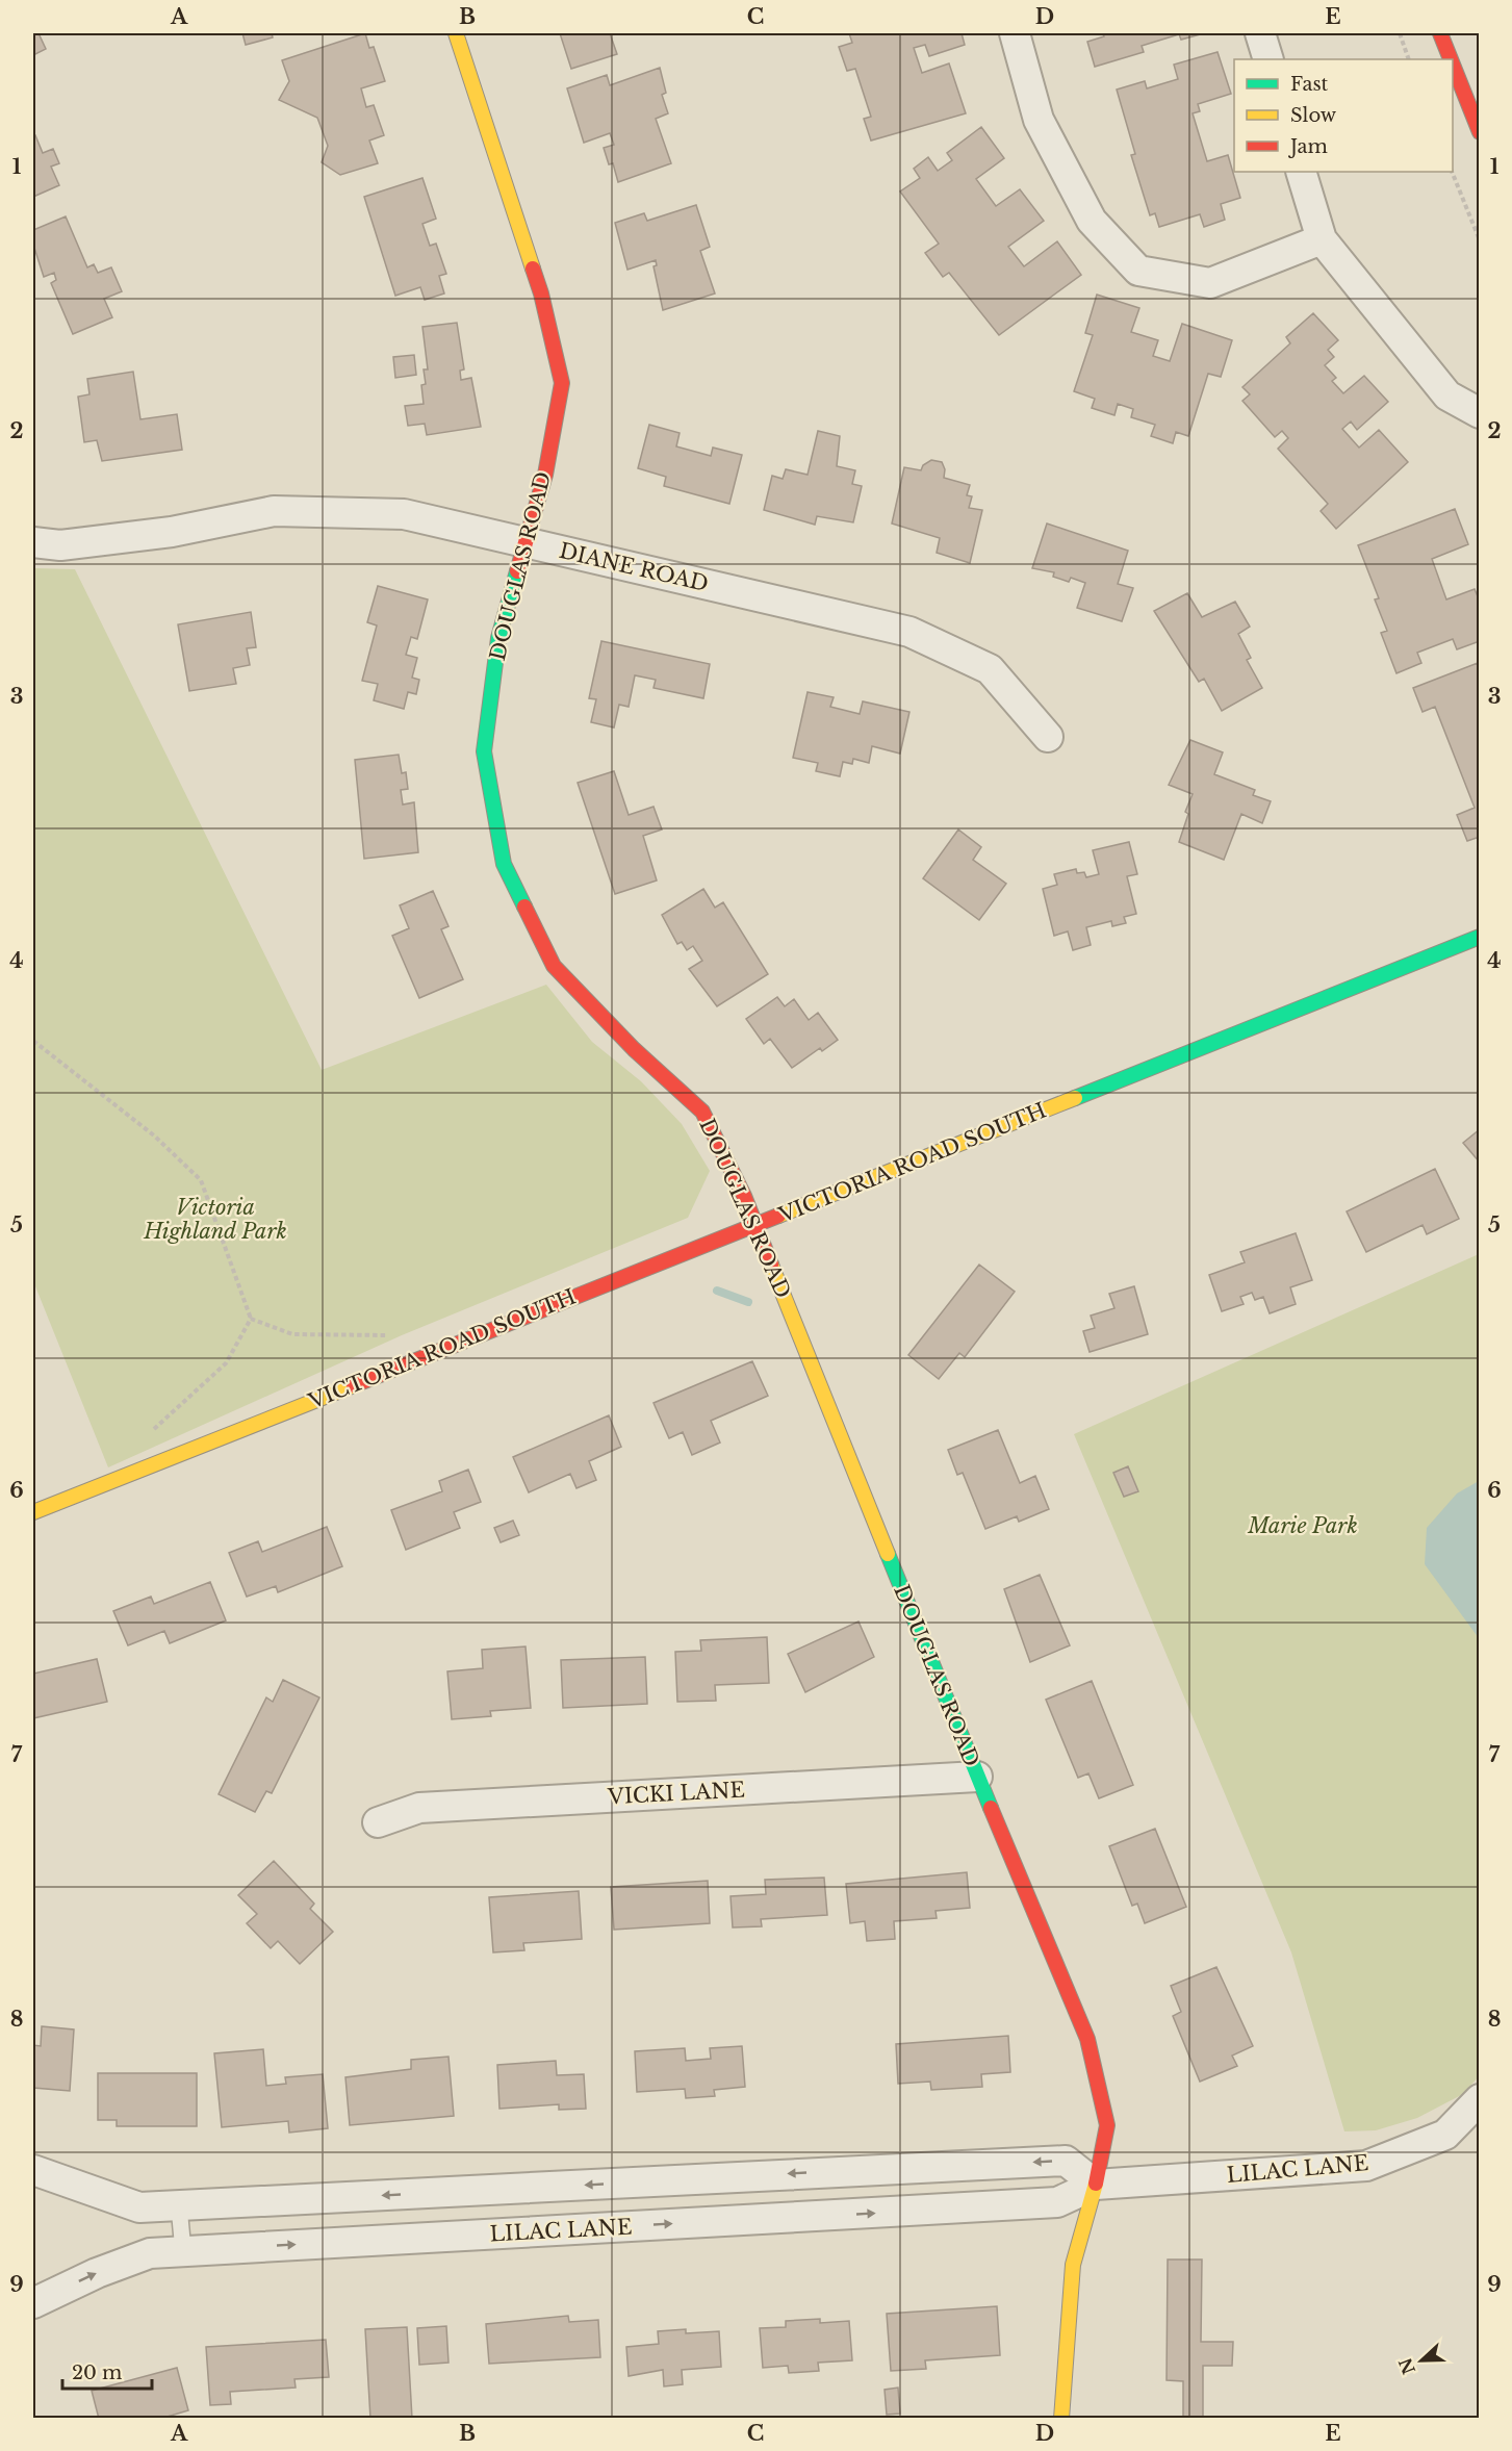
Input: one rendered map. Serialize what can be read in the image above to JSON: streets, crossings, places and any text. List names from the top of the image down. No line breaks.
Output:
{"streets":{"street":["DOUGLAS ROAD","DIANE ROAD","VICTORIA ROAD SOUTH","VICKI LANE","LILAC LANE"]},"crossings":[["DOUGLAS ROAD","DIANE ROAD"],["DOUGLAS ROAD","VICTORIA ROAD SOUTH"],["DOUGLAS ROAD","VICKI LANE"],["DOUGLAS ROAD","LILAC LANE"]],"parks":["Victoria Highland Park","Marie Park"],"legend":["Fast","Slow","Jam"],"scale_bar":"20 m","north":"left","grid":{"columns":["A","B","C","D","E"],"rows":["1","2","3","4","5","6","7","8","9"]}}
